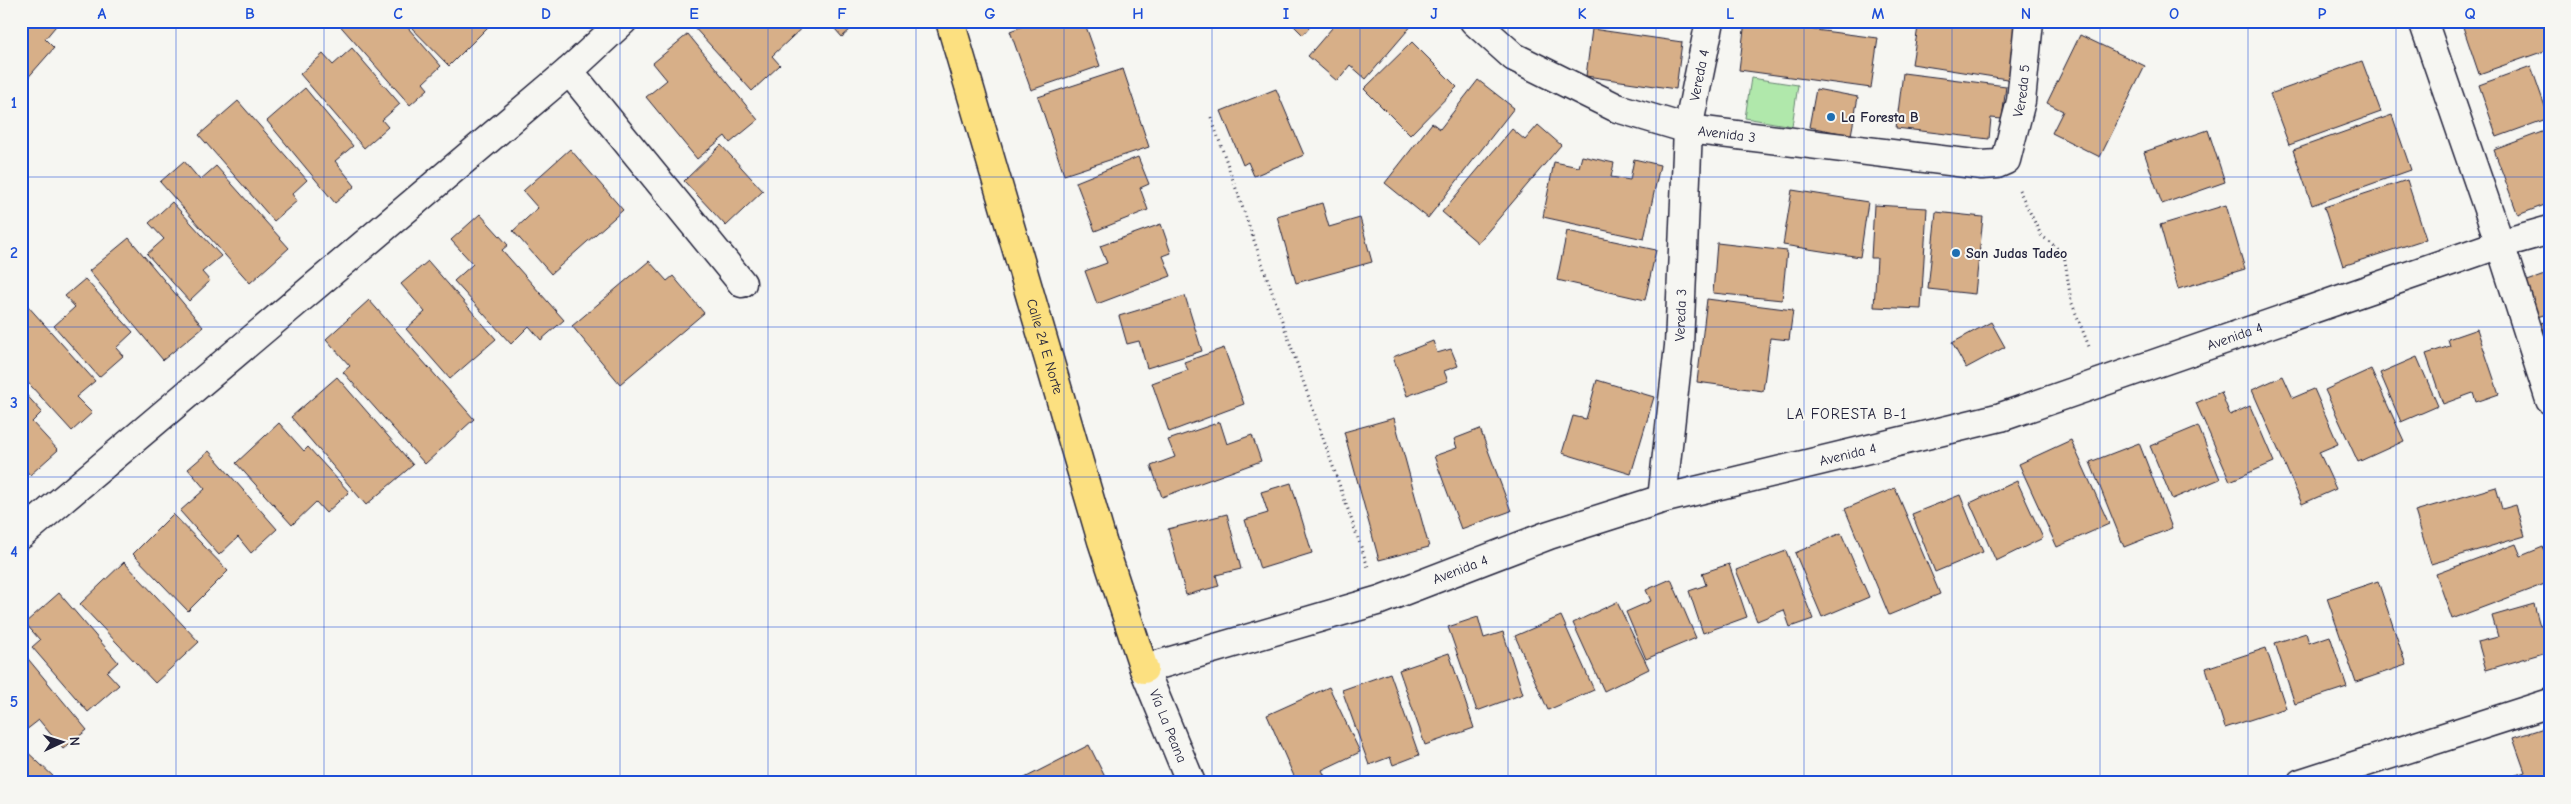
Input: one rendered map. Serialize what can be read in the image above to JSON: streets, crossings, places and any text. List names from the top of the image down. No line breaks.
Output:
{"streets":{"main road":["Calle 24 E Norte"],"street":["Vereda 4","Vereda 5","Avenida 3","Vereda 3","Avenida 4","Vía La Peana"]},"crossings":[["Vereda 4","Avenida 3"],["Vereda 4","Vereda 3"],["Vereda 5","Avenida 3"],["Avenida 3","Vereda 3"],["Vereda 3","Avenida 4"],["Avenida 4","Calle 24 E Norte"],["Avenida 4","Vía La Peana"],["Calle 24 E Norte","Vía La Peana"]],"districts":["LA FORESTA B-1"],"places":["La Foresta B","San Judas Tadeo"],"north":"right","grid":{"columns":["A","B","C","D","E","F","G","H","I","J","K","L","M","N","O","P","Q"],"rows":["1","2","3","4","5"]}}
